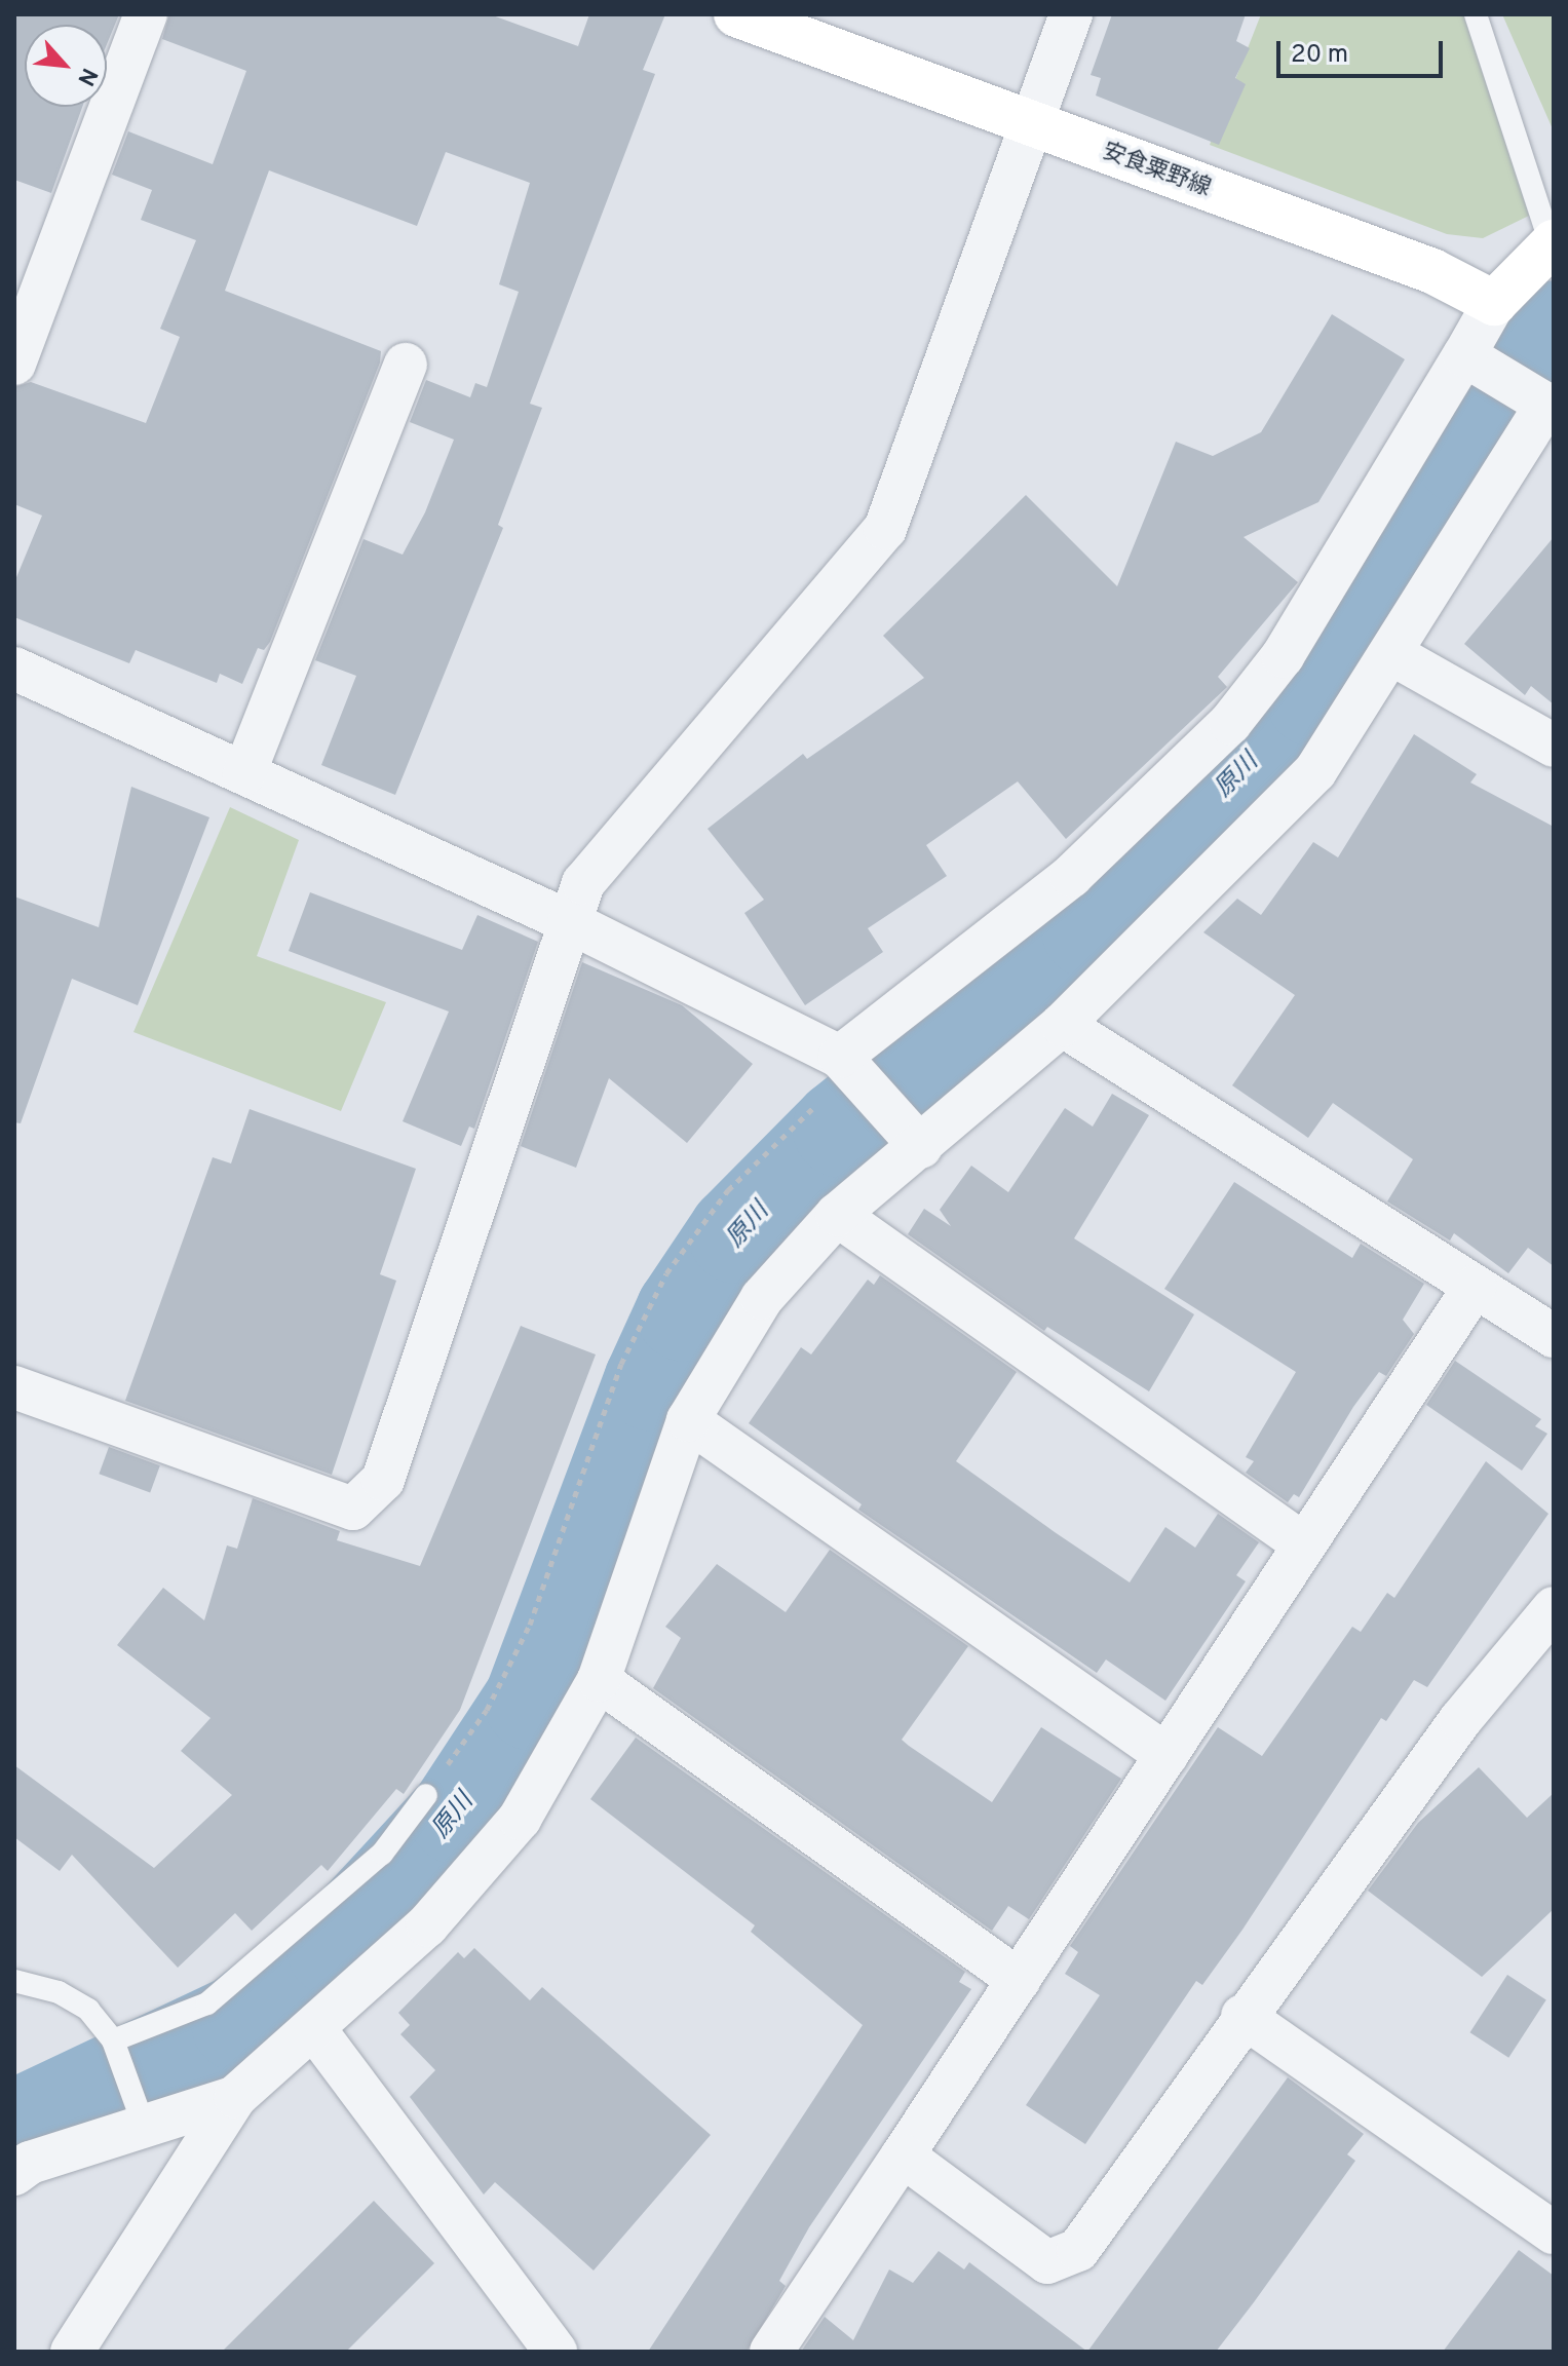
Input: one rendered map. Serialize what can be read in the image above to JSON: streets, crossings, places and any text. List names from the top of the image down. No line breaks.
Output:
{"streets":{"main road":["安食粟野線"]},"water":["原川"],"scale_bar":"20 m","north":"bottom right"}
